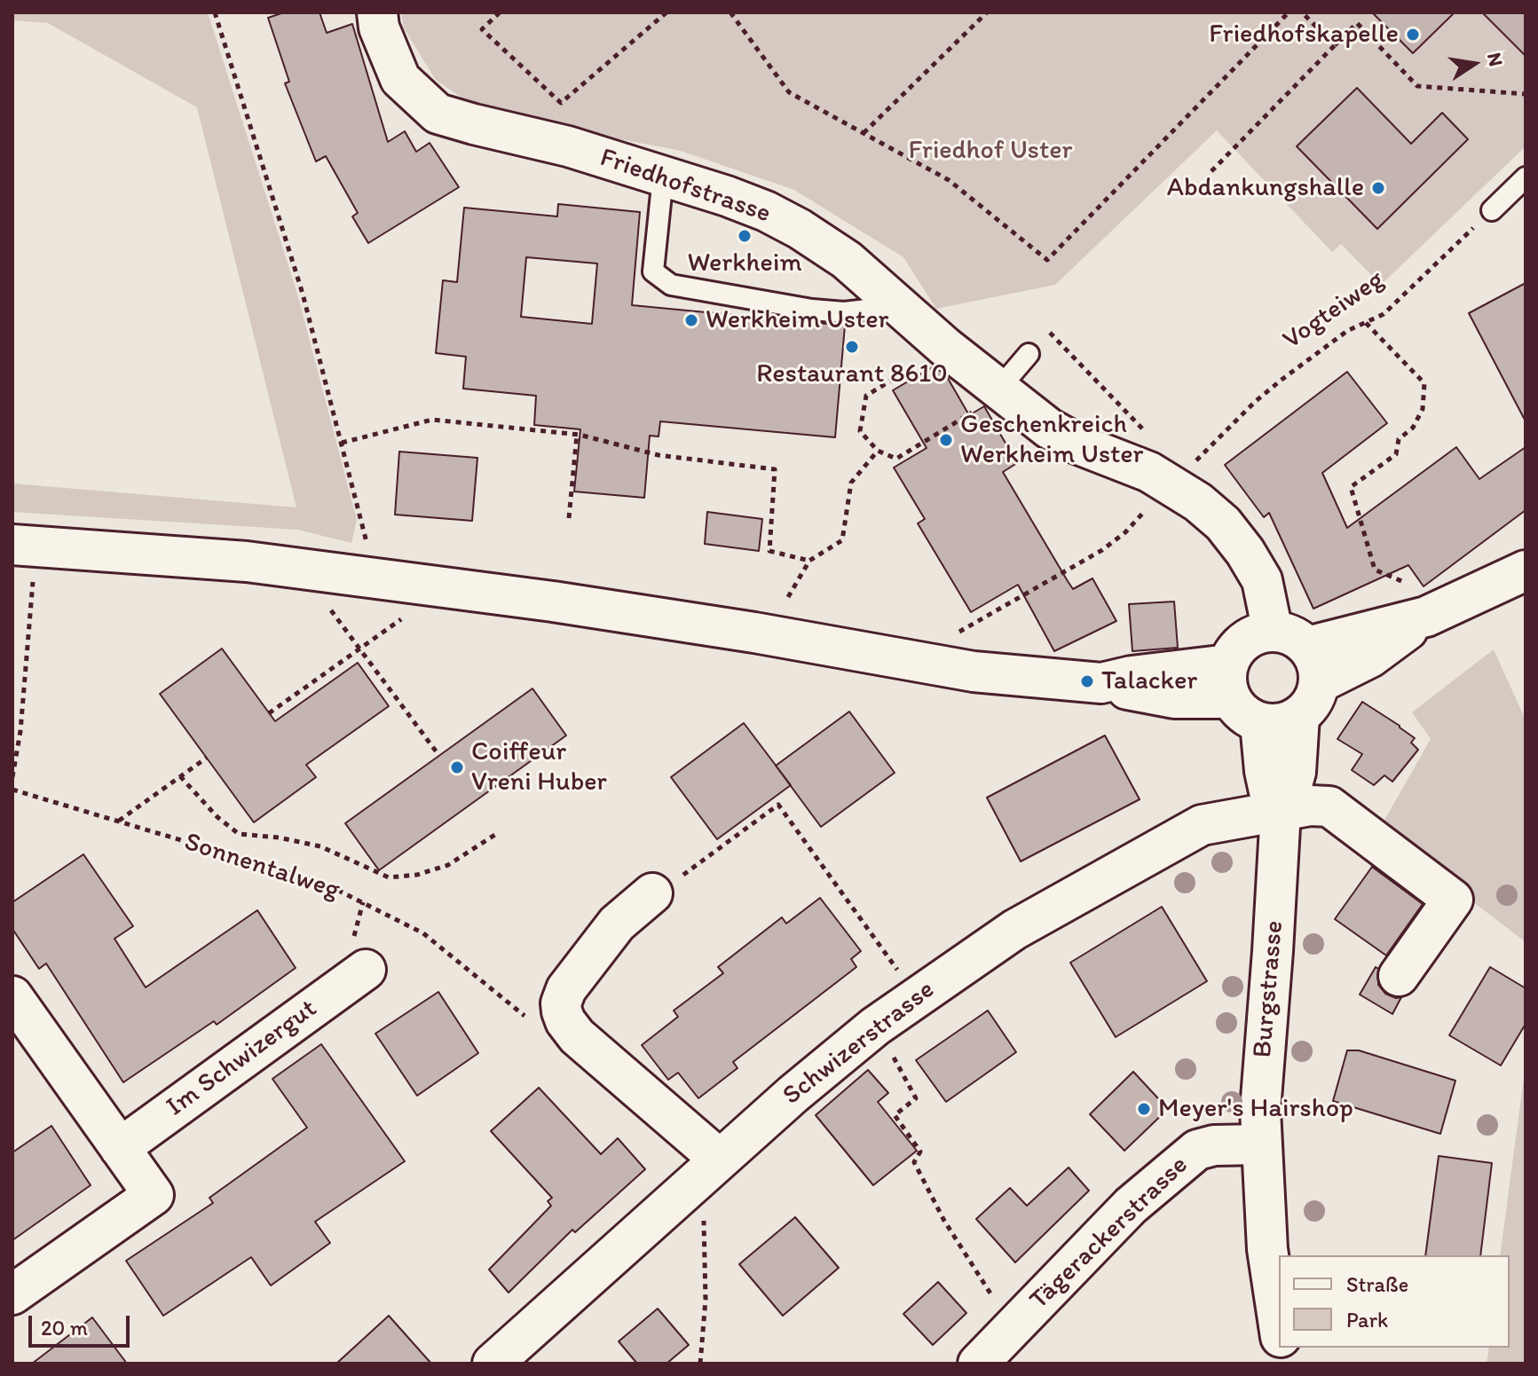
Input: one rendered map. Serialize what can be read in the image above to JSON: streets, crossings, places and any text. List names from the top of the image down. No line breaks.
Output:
{"streets":{"street":["Friedhofstrasse","Burgstrasse","Schwizerstrasse","Im Schwizergut","Tägerackerstrasse"],"path":["Vogteiweg","Sonnentalweg"]},"crossings":[["Friedhofstrasse","Vogteiweg"],["Friedhofstrasse","Burgstrasse"],["Burgstrasse","Schwizerstrasse"],["Burgstrasse","Tägerackerstrasse"]],"parks":["Friedhof Uster"],"places":["Friedhofskapelle","Abdankungshalle","Werkheim","Werkheim Uster","Restaurant 8610","Geschenkreich Werkheim Uster","Talacker","Coiffeur Vreni Huber","Meyer's Hairshop"],"legend":["Straße","Park"],"scale_bar":"20 m","north":"right"}
